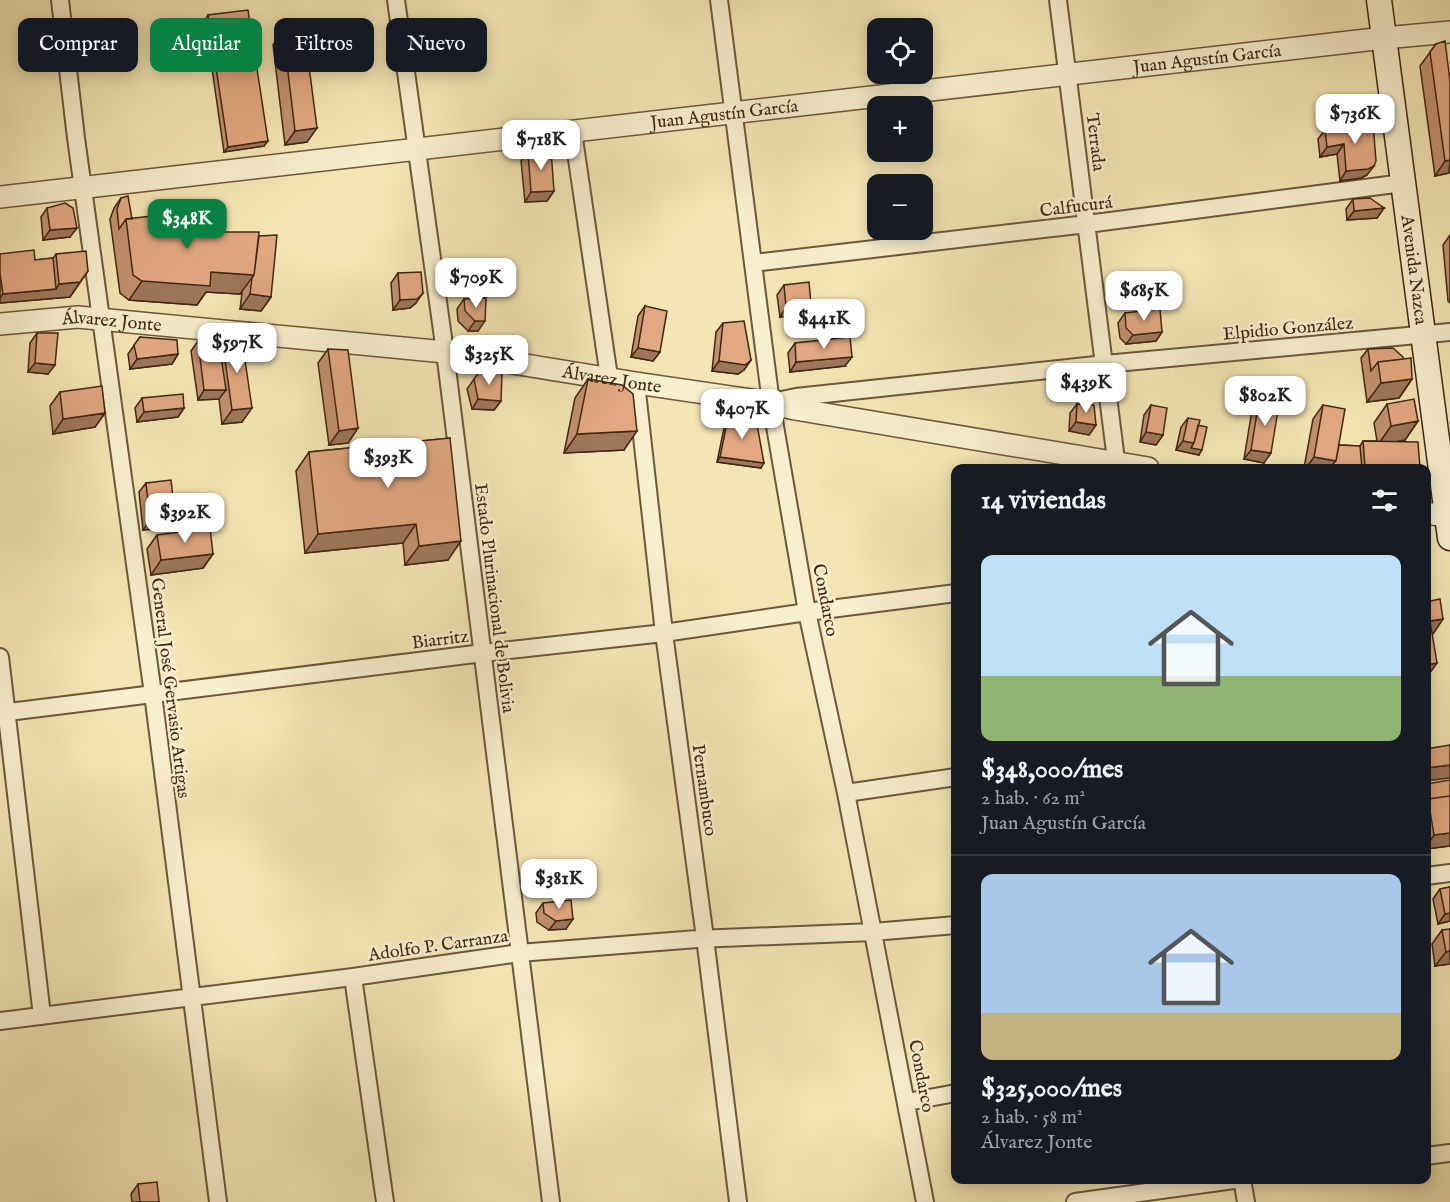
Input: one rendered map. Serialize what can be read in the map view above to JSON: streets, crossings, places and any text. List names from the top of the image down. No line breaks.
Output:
{"streets":{"main road":["Avenida Nazca"],"street":["Juan Agustín García","Terrada","Calfucurá","Álvarez Jonte","Elpidio González","Estado Plurinacional de Bolivia","Condarco","Biarritz","General José Gervasio Artigas","Pernambuco","Adolfo P. Carranza"]},"crossings":[["Juan Agustín García","Terrada"],["Juan Agustín García","Avenida Nazca"],["Juan Agustín García","Estado Plurinacional de Bolivia"],["Juan Agustín García","Condarco"],["Juan Agustín García","General José Gervasio Artigas"],["Terrada","Calfucurá"],["Terrada","Elpidio González"],["Calfucurá","Avenida Nazca"],["Calfucurá","Condarco"],["Avenida Nazca","Elpidio González"],["Álvarez Jonte","Elpidio González"],["Álvarez Jonte","Estado Plurinacional de Bolivia"],["Álvarez Jonte","Condarco"],["Álvarez Jonte","General José Gervasio Artigas"],["Álvarez Jonte","Pernambuco"],["Elpidio González","Condarco"],["Estado Plurinacional de Bolivia","Biarritz"],["Estado Plurinacional de Bolivia","Adolfo P. Carranza"],["Condarco","Biarritz"],["Condarco","Adolfo P. Carranza"],["Biarritz","General José Gervasio Artigas"],["Biarritz","Pernambuco"],["General José Gervasio Artigas","Adolfo P. Carranza"],["Pernambuco","Adolfo P. Carranza"]],"page":{"map_buttons":["+","−"],"chip":["Comprar","Alquilar","Filtros","Nuevo"],"price":["$736K","$718K","$348K","$709K","$685K","$441K","$597K","$325K","$439K","$802K","$407K","$393K","$392K","$381K"],"heading":"14 viviendas","list":[{"name":"$348,000/mes","note":"2 hab. · 62 m² · Juan Agustín García"},{"name":"$325,000/mes","note":"2 hab. · 58 m² · Álvarez Jonte"}]}}
